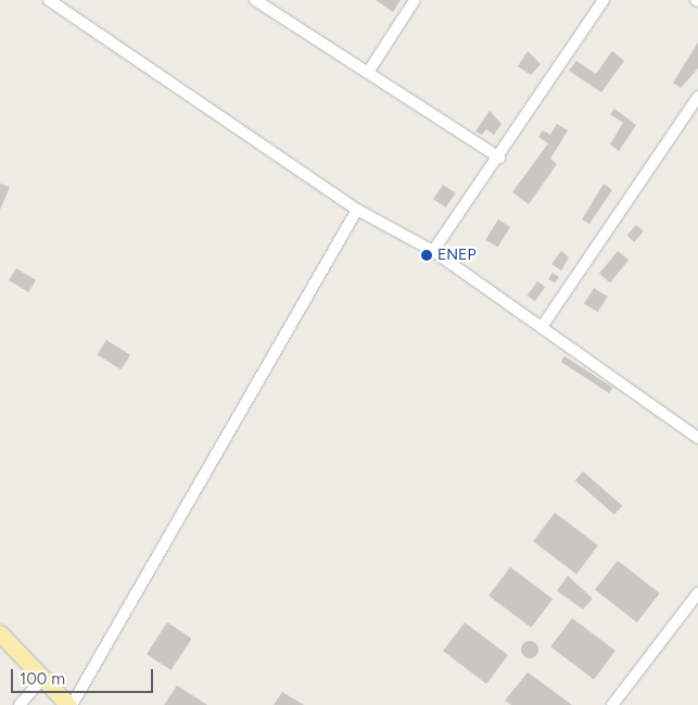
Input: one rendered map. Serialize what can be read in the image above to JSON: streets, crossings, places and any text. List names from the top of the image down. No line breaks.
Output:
{"places":["ENEP"],"scale_bar":"100 m"}
